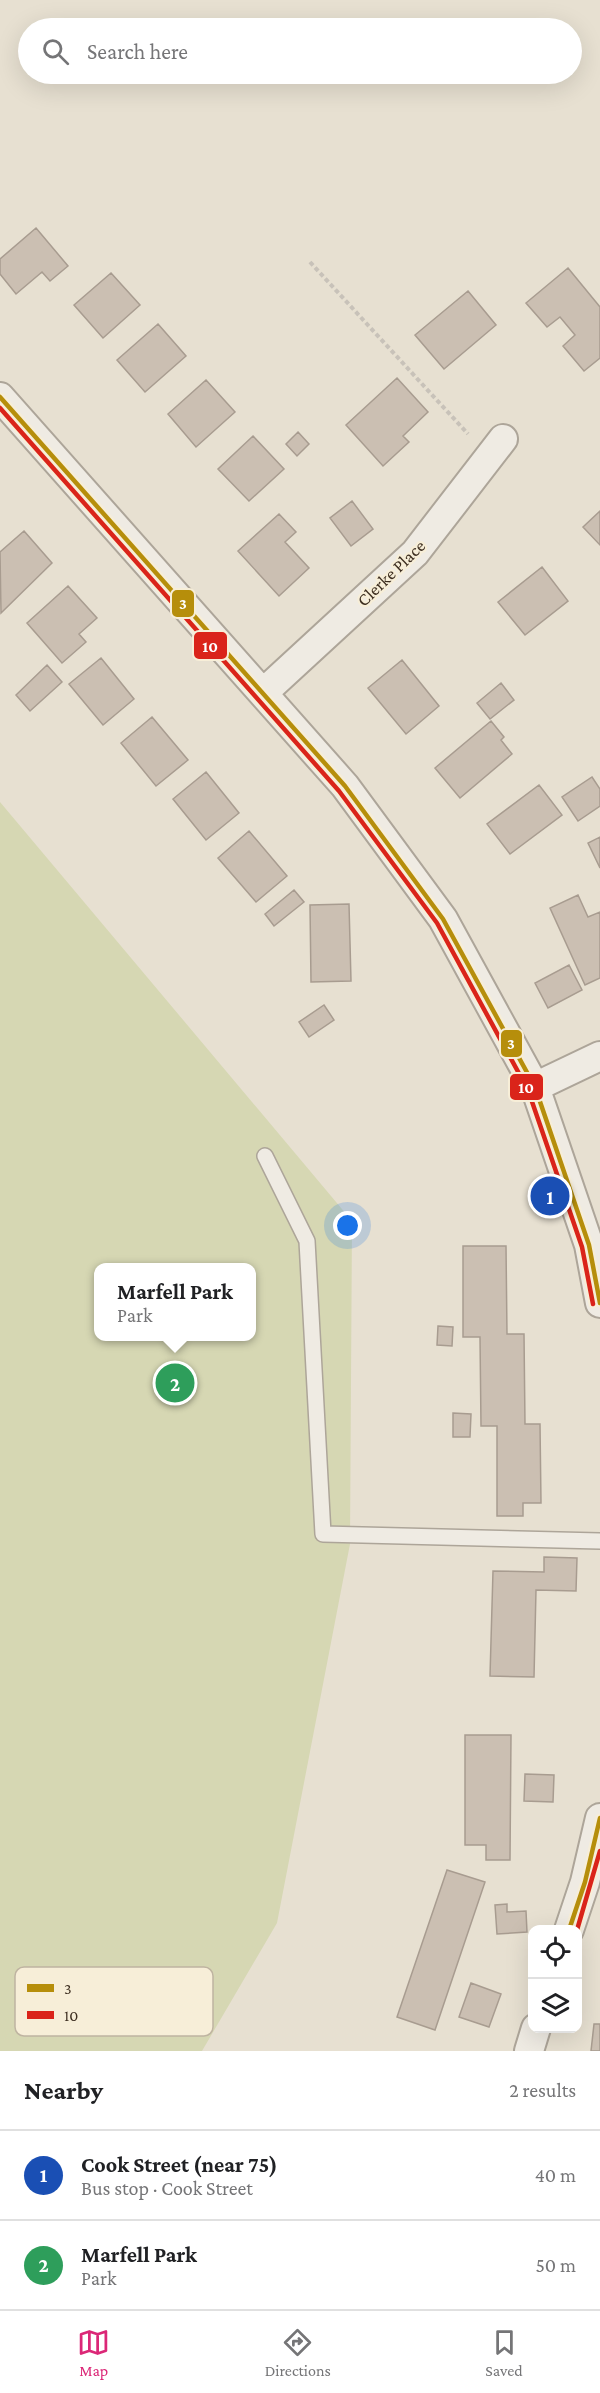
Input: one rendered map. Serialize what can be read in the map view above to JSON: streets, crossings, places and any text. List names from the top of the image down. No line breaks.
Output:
{"streets":{"street":["Clerke Place"]},"lines":["transit line 3","transit line 10"],"legend":["3","10"],"page":{"search":"Search here","pins":["1","2"],"popup":["Marfell Park","Park"],"heading":["Nearby","2 results"],"list":[{"mark":"1","name":"Cook Street (near 75)","note":"Bus stop · Cook Street","value":"40 m"},{"mark":"2","name":"Marfell Park","note":"Park","value":"50 m"}],"nav":["Map","Directions","Saved"]}}
